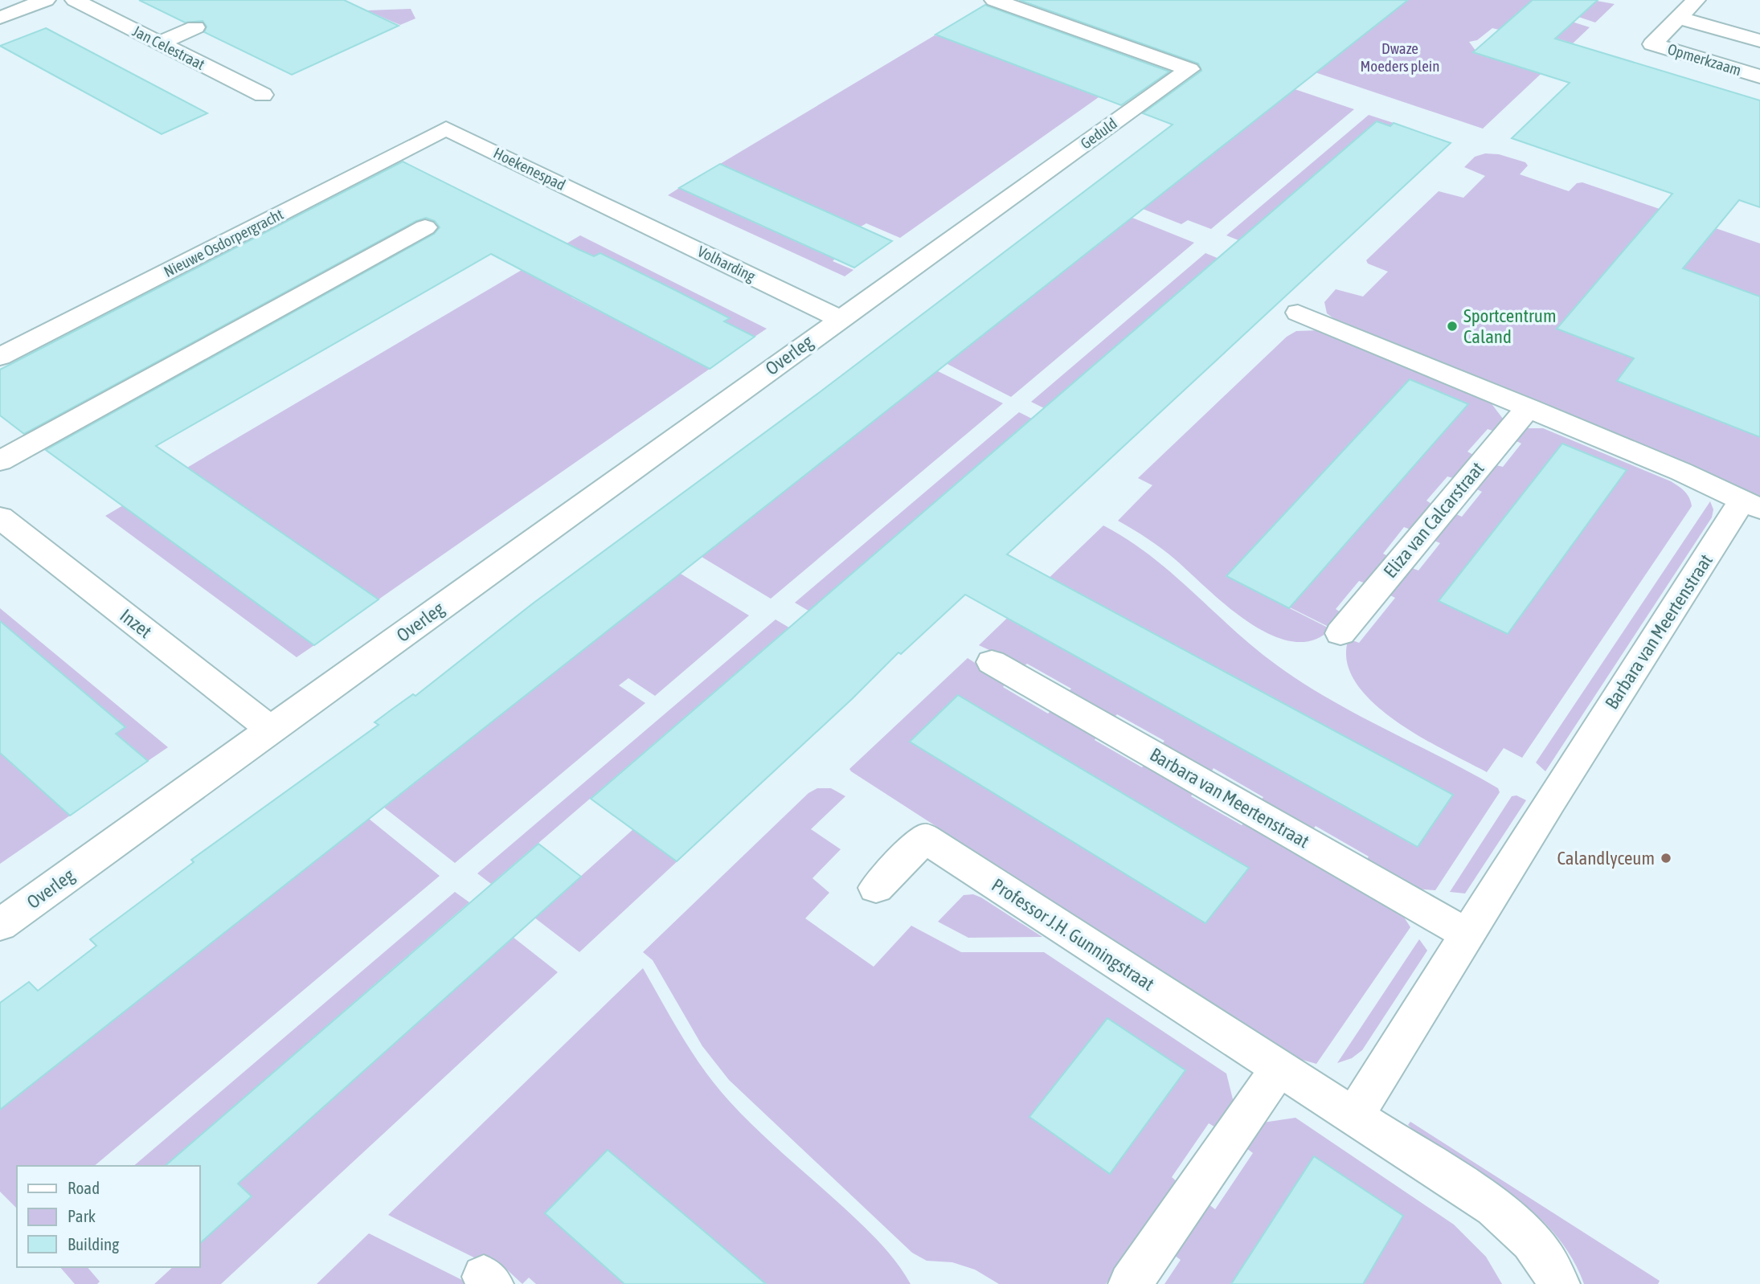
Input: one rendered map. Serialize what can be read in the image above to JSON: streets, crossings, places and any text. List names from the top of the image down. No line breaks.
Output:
{"streets":{"street":["Jan Celestraat","Opmerkzaam","Geduld","Hoekenespad","Nieuwe Osdorpergracht","Volharding","Overleg","Eliza van Calcarstraat","Inzet","Barbara van Meertenstraat","Professor J.H. Gunningstraat"]},"crossings":[["Geduld","Volharding"],["Geduld","Overleg"],["Hoekenespad","Nieuwe Osdorpergracht"],["Hoekenespad","Volharding"],["Volharding","Overleg"],["Overleg","Inzet"],["Barbara van Meertenstraat","Professor J.H. Gunningstraat"]],"parks":["Dwaze Moeders plein"],"places":["Sportcentrum Caland","Calandlyceum"],"legend":["Road","Park","Building"]}
